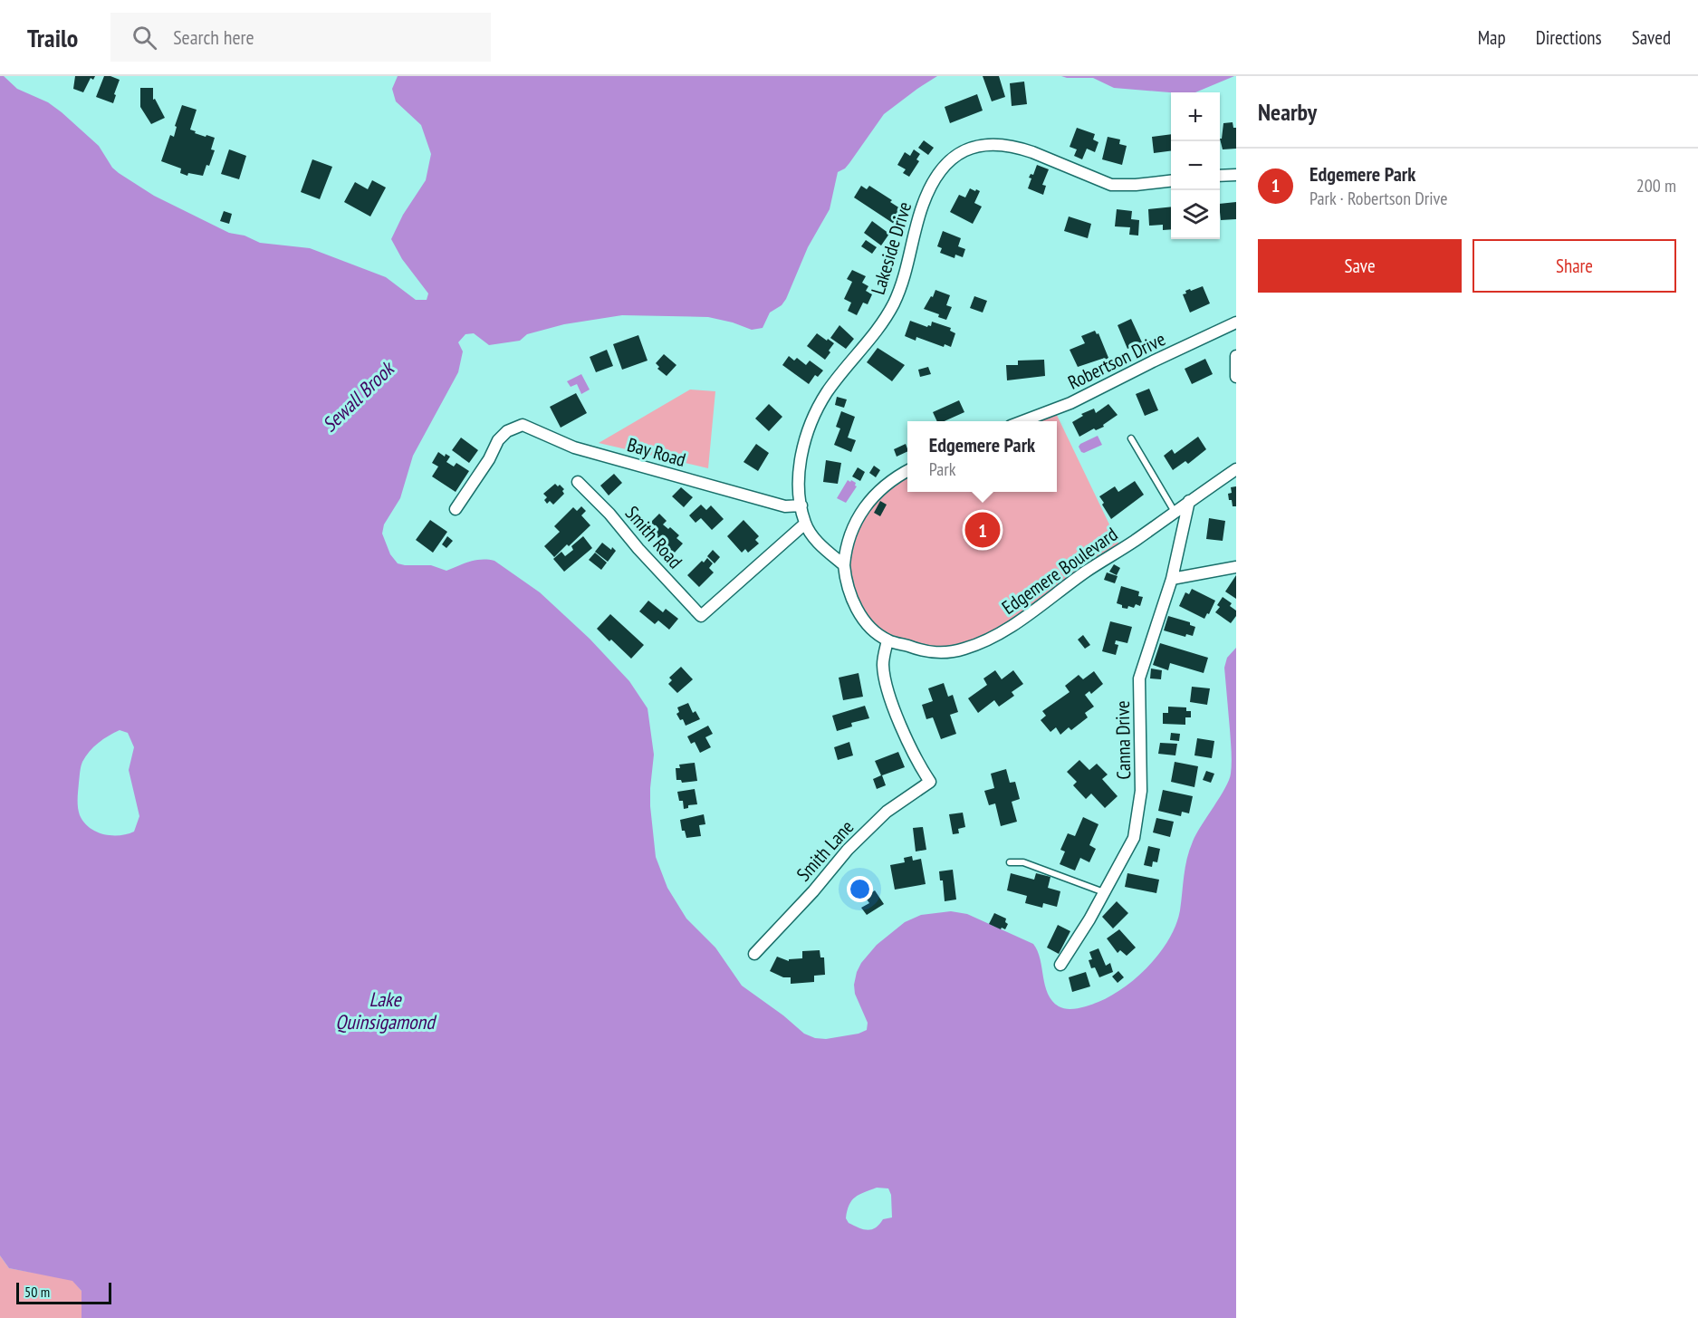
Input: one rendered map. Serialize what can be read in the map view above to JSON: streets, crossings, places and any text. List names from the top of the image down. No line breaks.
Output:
{"streets":{"street":["Lakeside Drive","Robertson Drive","Bay Road","Smith Road","Edgemere Boulevard","Canna Drive","Smith Lane"]},"crossings":[["Lakeside Drive","Bay Road"],["Lakeside Drive","Smith Road"],["Edgemere Boulevard","Canna Drive"],["Edgemere Boulevard","Smith Lane"]],"water":["Sewall Brook","Lake Quinsigamond"],"scale_bar":"50 m","page":{"header":"Trailo","search":"Search here","nav":["Map","Directions","Saved"],"heading":"Nearby","map_buttons":["+","−"],"list":[{"mark":"1","name":"Edgemere Park","note":"Park · Robertson Drive","value":"200 m"}],"buttons":["Save","Share"],"popup":["Edgemere Park","Park"],"pins":"1","scale":"50 m"}}
